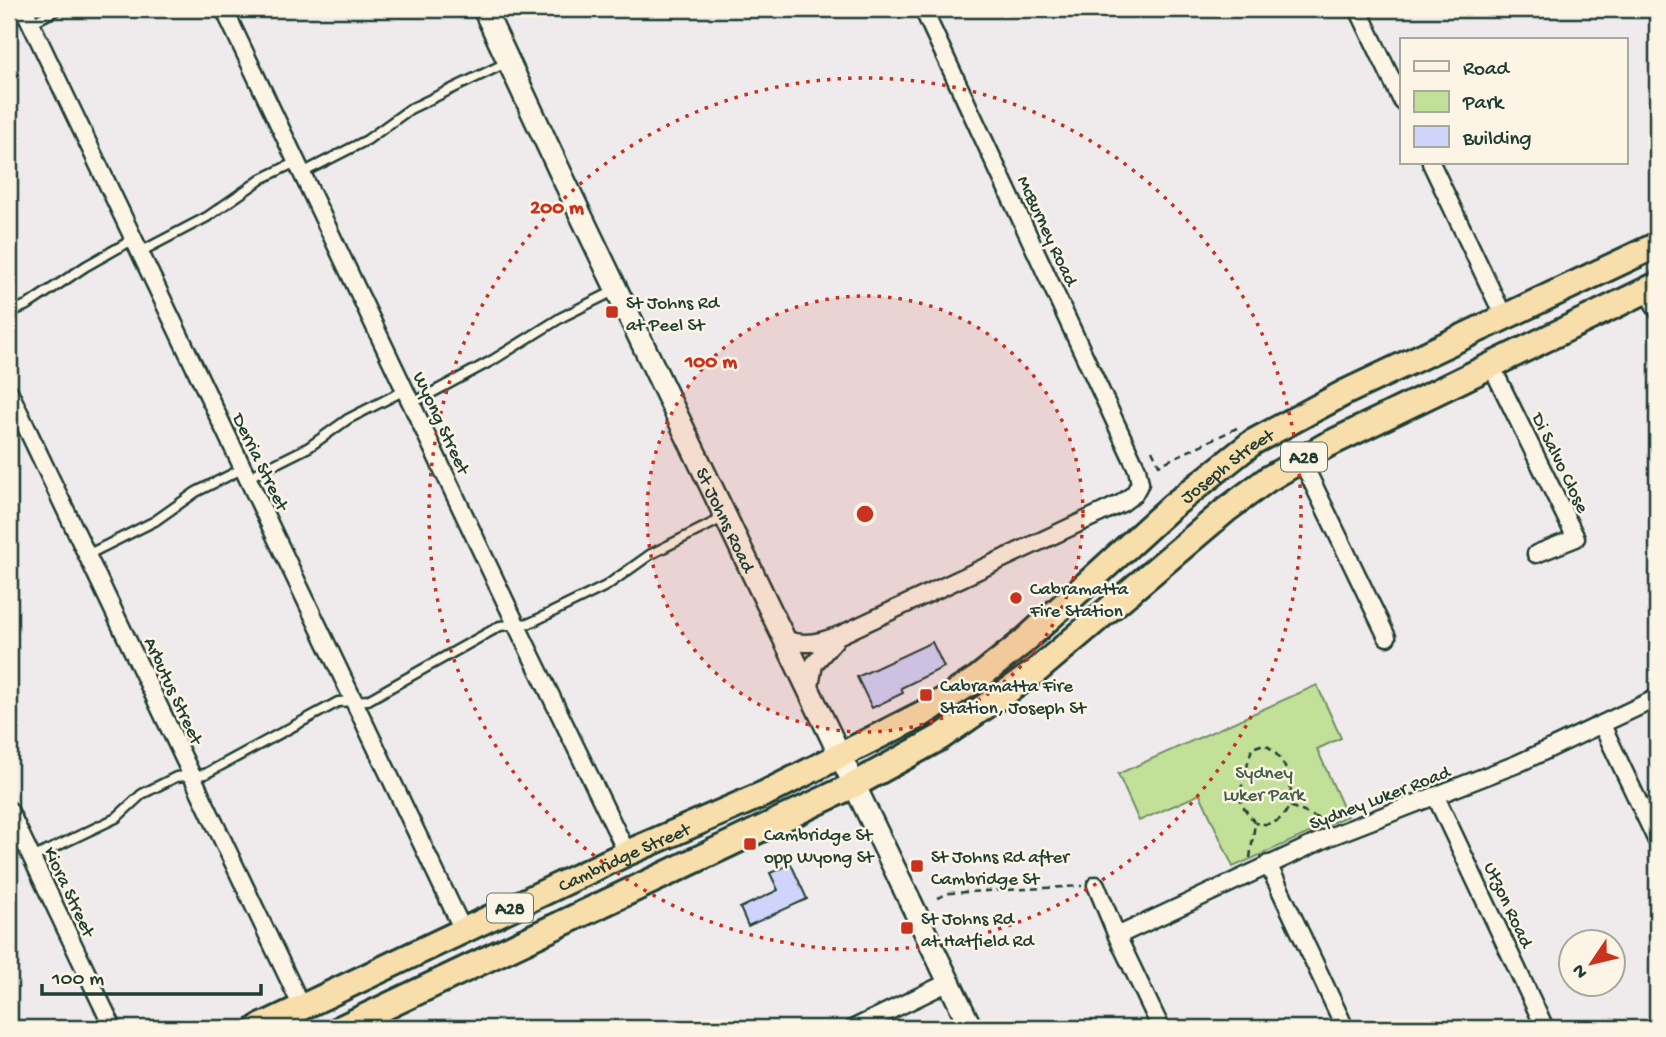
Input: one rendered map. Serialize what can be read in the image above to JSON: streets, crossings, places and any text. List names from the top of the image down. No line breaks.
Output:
{"streets":{"highway":["A28","Joseph Street","Cambridge Street"],"main road":["St Johns Road"],"street":["McBurney Road","Wyong Street","Derria Street","Di Salvo Close","Arbutus Street","Sydney Luker Road","Kiora Street","Utzon Road"]},"crossings":[["Wyong Street","Cambridge Street"],["Derria Street","Cambridge Street"],["Di Salvo Close","Joseph Street"],["Joseph Street","St Johns Road"],["Joseph Street","Cambridge Street"],["St Johns Road","Cambridge Street"],["Arbutus Street","Cambridge Street"],["Sydney Luker Road","Utzon Road"]],"parks":["Sydney Luker Park"],"places":{"transit":["St Johns Rd at Peel St","Cabramatta Fire Station, Joseph St","Cambridge St opp Wyong St","St Johns Rd after Cambridge St","St Johns Rd at Hatfield Rd"],"other":["Cabramatta Fire Station"]},"legend":["Road","Park","Building"],"scale_bar":"100 m","north":"bottom left","rings":["200 m","100 m"]}
